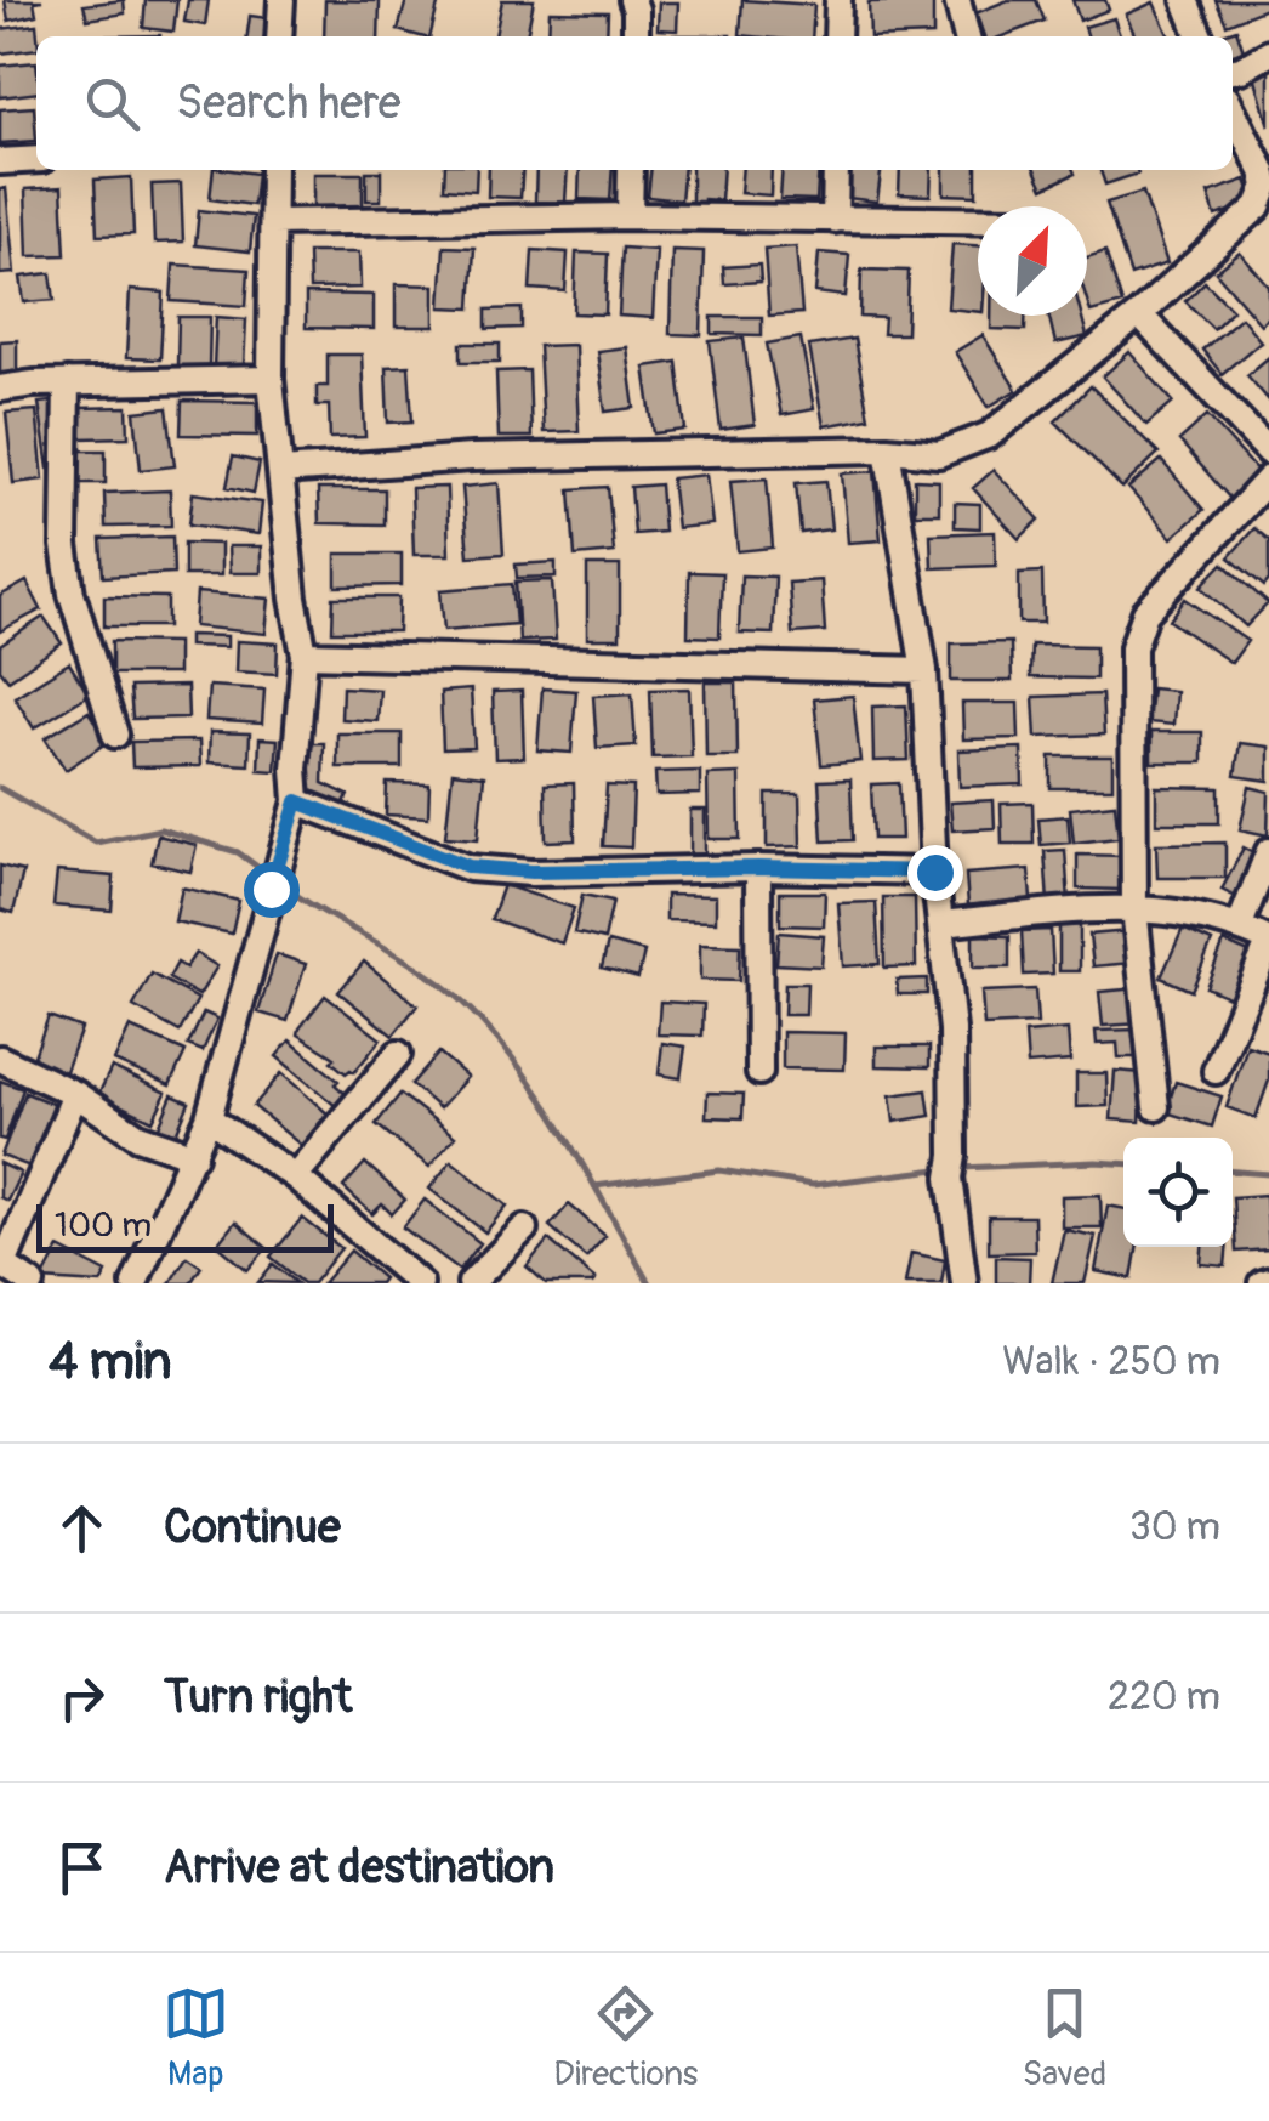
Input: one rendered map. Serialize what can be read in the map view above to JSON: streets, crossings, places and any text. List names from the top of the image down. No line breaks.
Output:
{"scale_bar":"100 m","north":"top right","page":{"search":"Search here","scale":"100 m","heading":["4 min","Walk · 250 m"],"list":[["Continue","30 m"],["Turn right","220 m"],"Arrive at destination"],"nav":["Map","Directions","Saved"]}}
